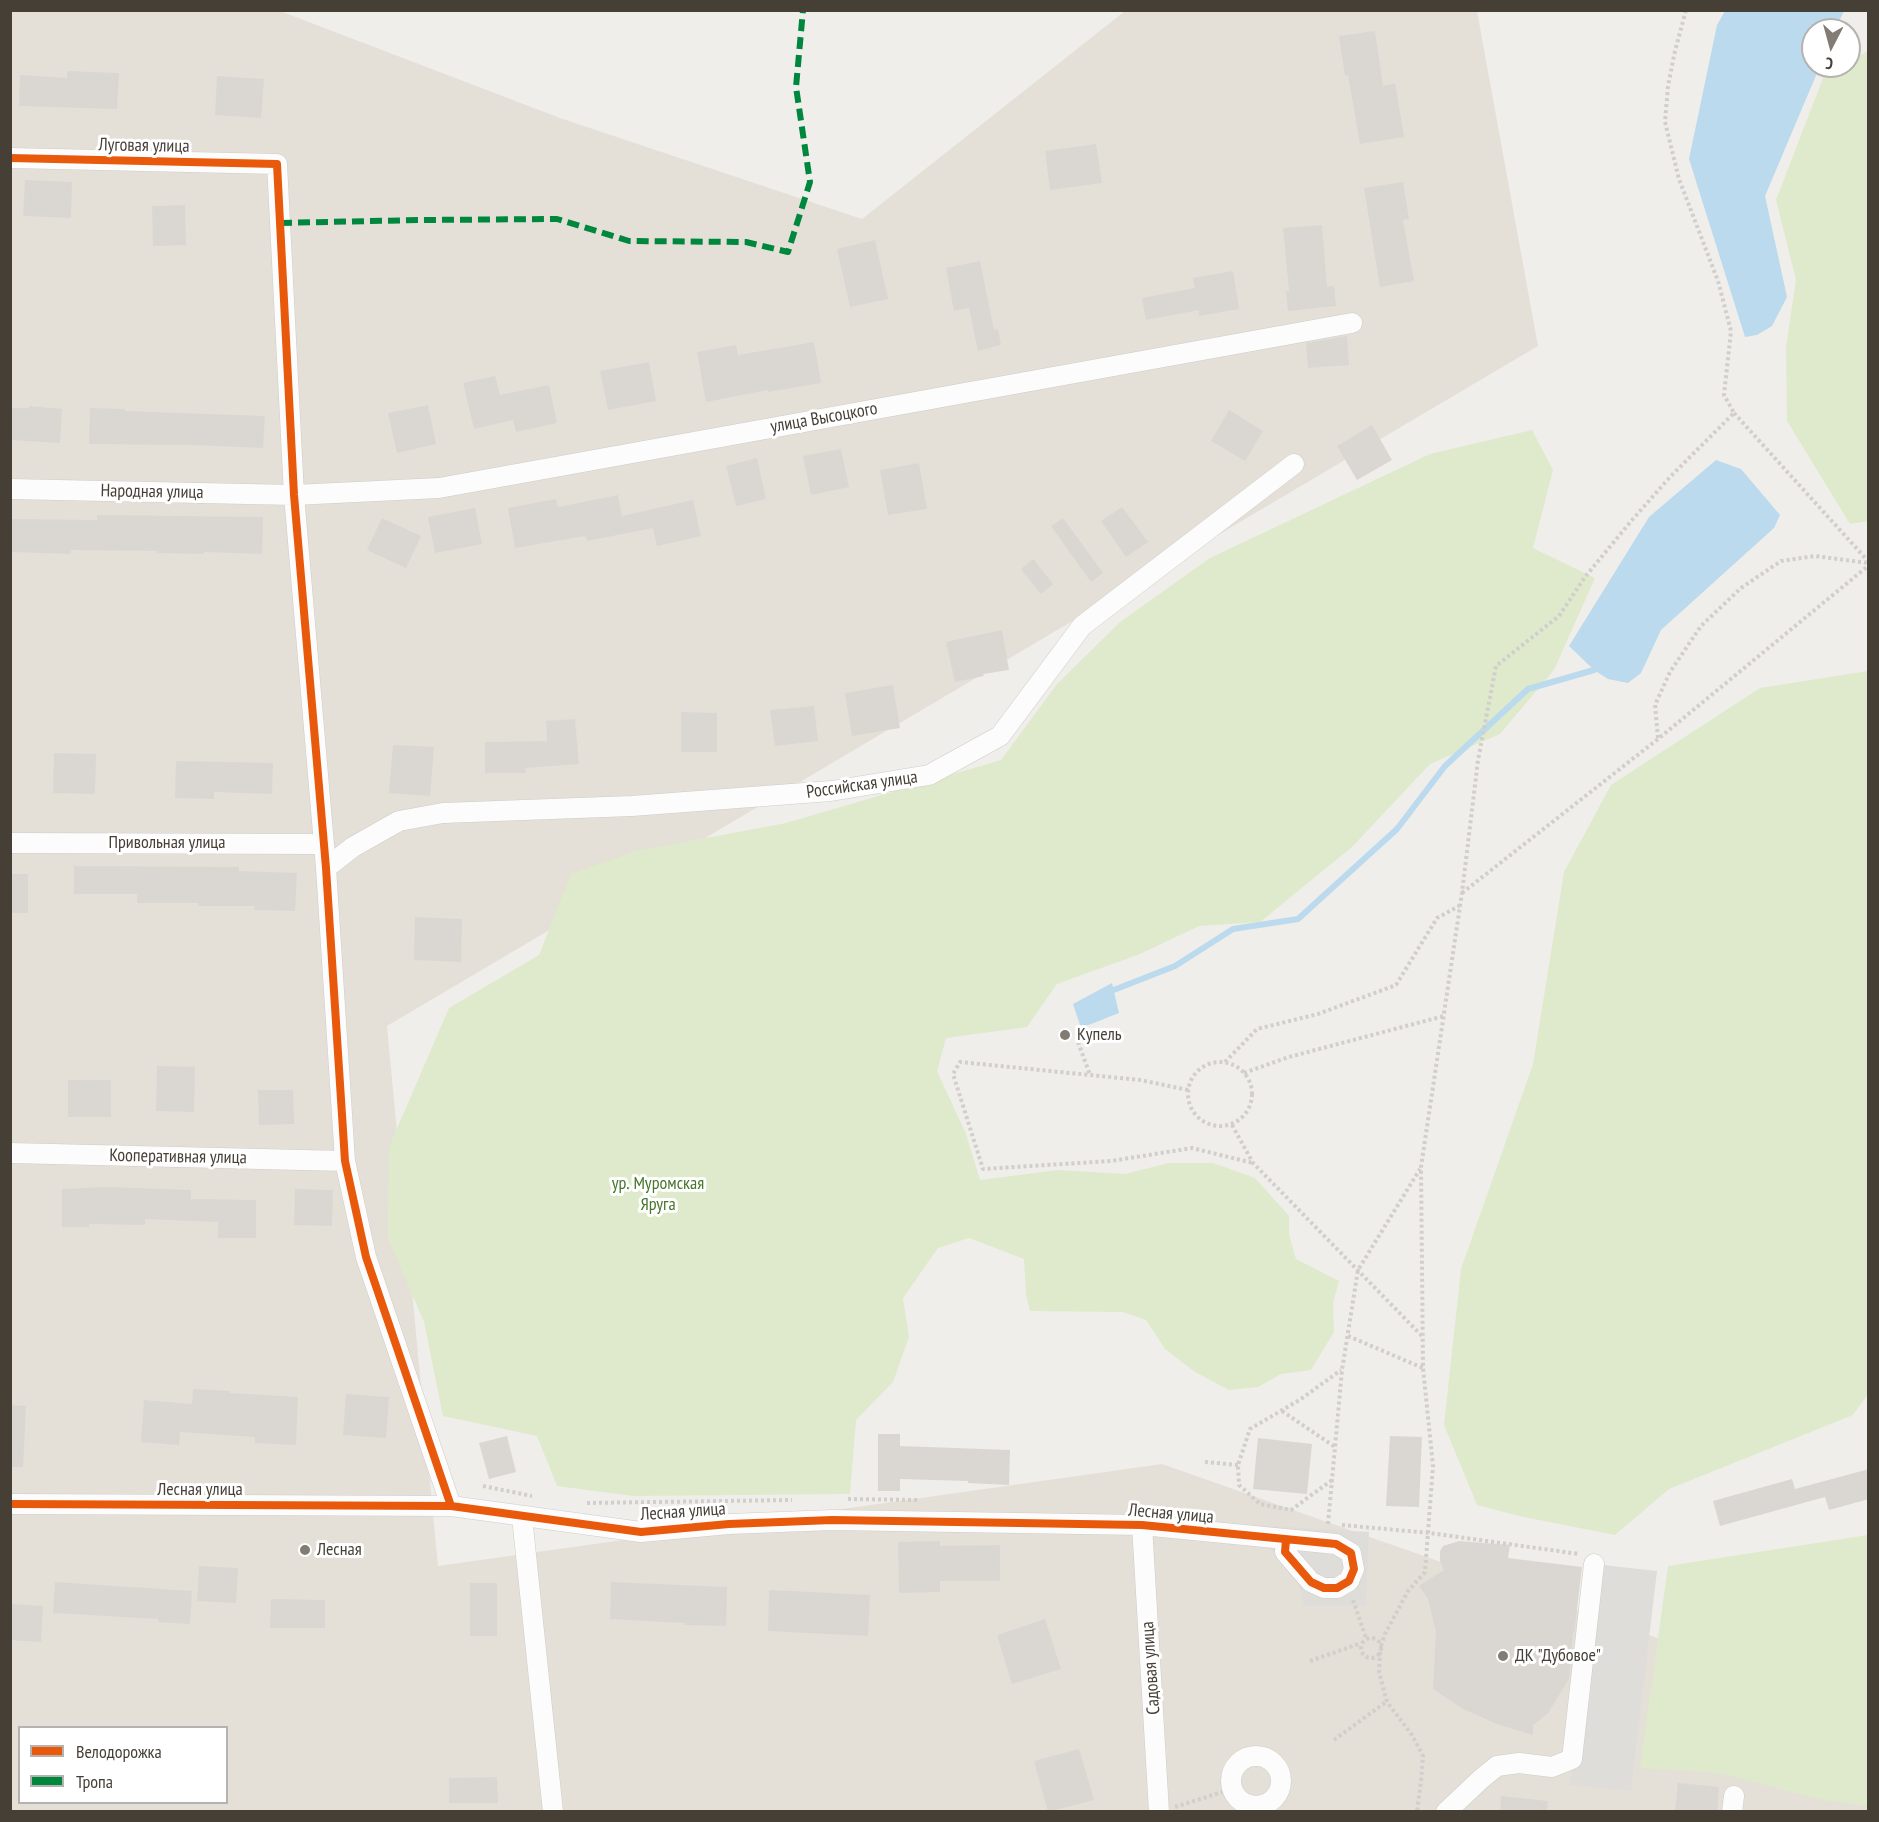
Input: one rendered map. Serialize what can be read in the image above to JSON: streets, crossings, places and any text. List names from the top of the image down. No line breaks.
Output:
{"streets":{"street":["Луговая улица","улица Высоцкого","Народная улица","Российская улица","Привольная улица","Кооперативная улица","Лесная улица","Садовая улица"]},"crossings":[["Луговая улица","улица Высоцкого"],["Луговая улица","Народная улица"],["улица Высоцкого","Народная улица"],["Лесная улица","Садовая улица"]],"parks":["ур. Муромская Яруга"],"places":["Купель","Лесная","ДК \"Дубовое\""],"legend":["Велодорожка","Тропа"],"north":"bottom"}
